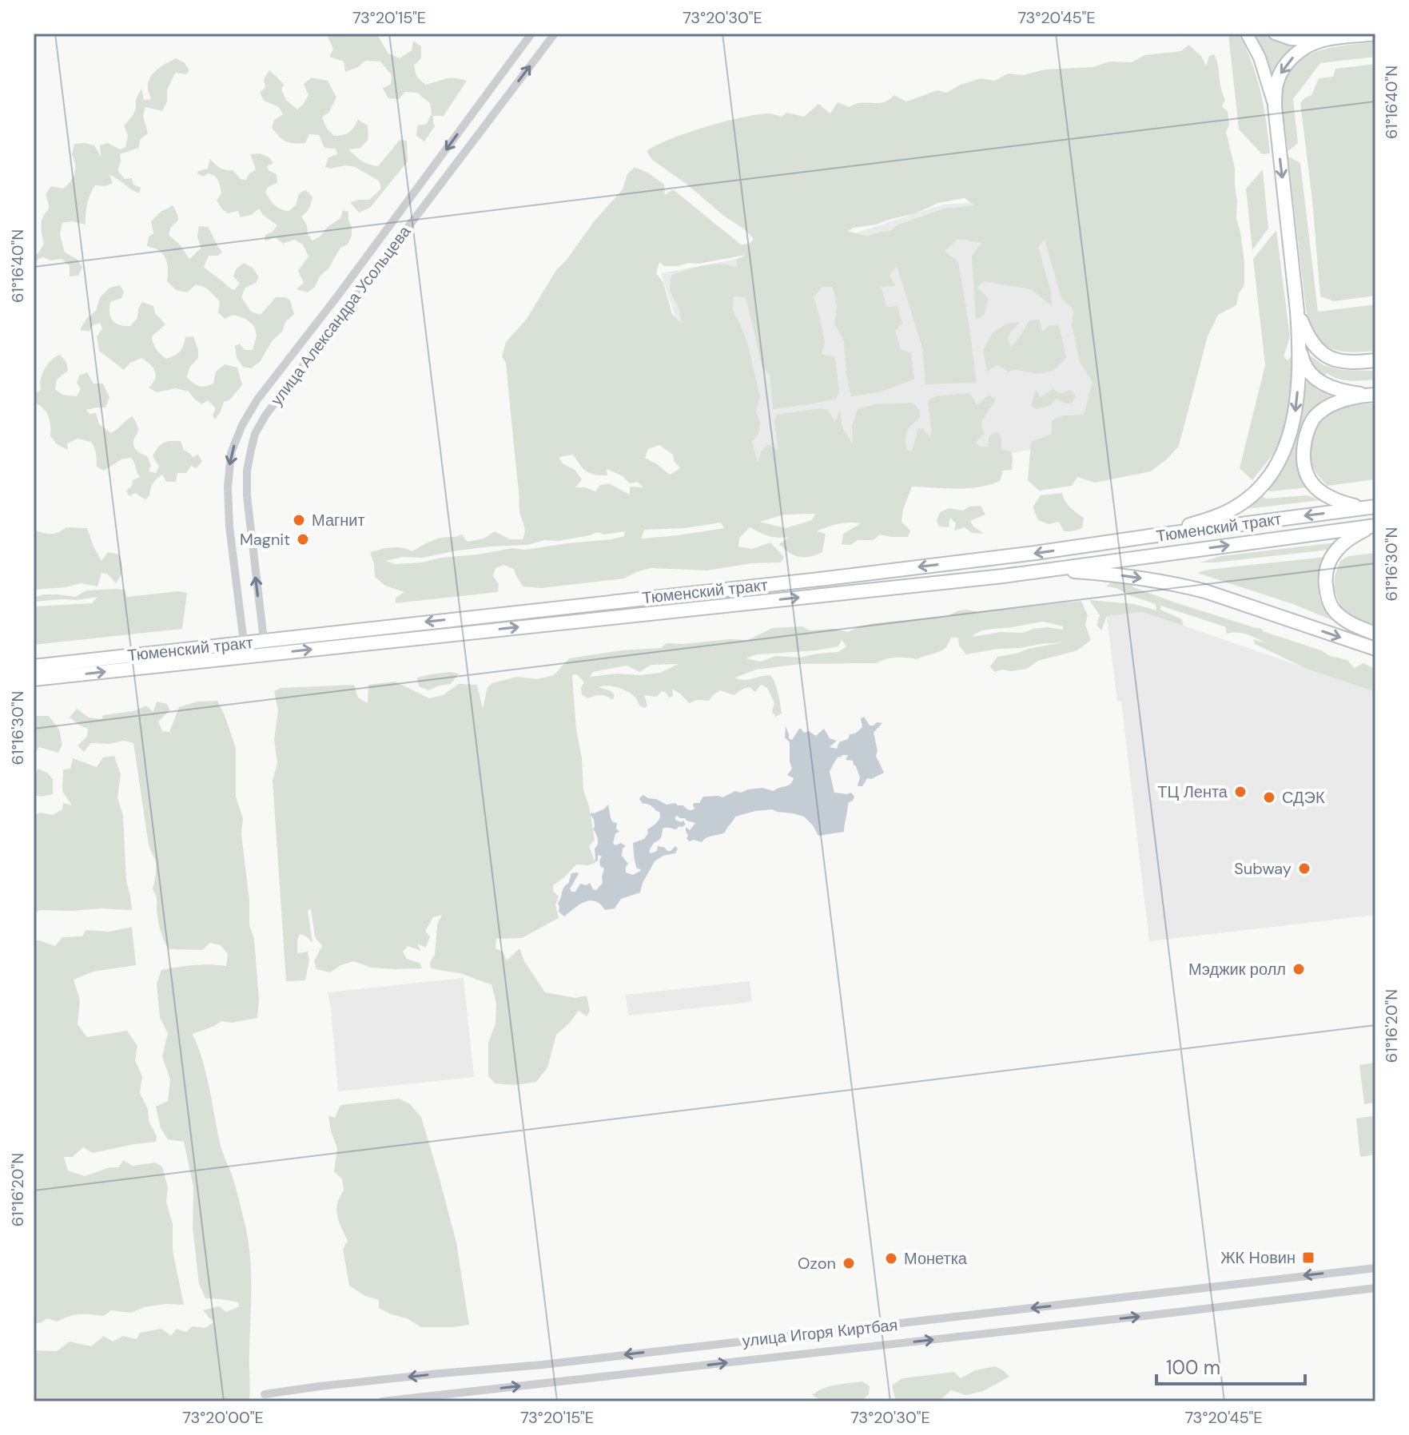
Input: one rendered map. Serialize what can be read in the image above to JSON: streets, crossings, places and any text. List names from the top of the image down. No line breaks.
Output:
{"streets":{"main road":["Тюменский тракт"],"street":["улица Александра Усольцева","улица Игоря Киртбая"]},"crossings":[["улица Александра Усольцева","Тюменский тракт"]],"places":{"other":["Магнит","Magnit","ТЦ Лента","СДЭК","Subway","Мэджик ролл","Монетка","Ozon"],"transit":["ЖК Новин"]},"scale_bar":"100 m","coordinates":["73°20'15\"E","73°20'30\"E","73°20'45\"E","61°16'40\"N","61°16'30\"N","61°16'20\"N","73°20'00\"E"]}
